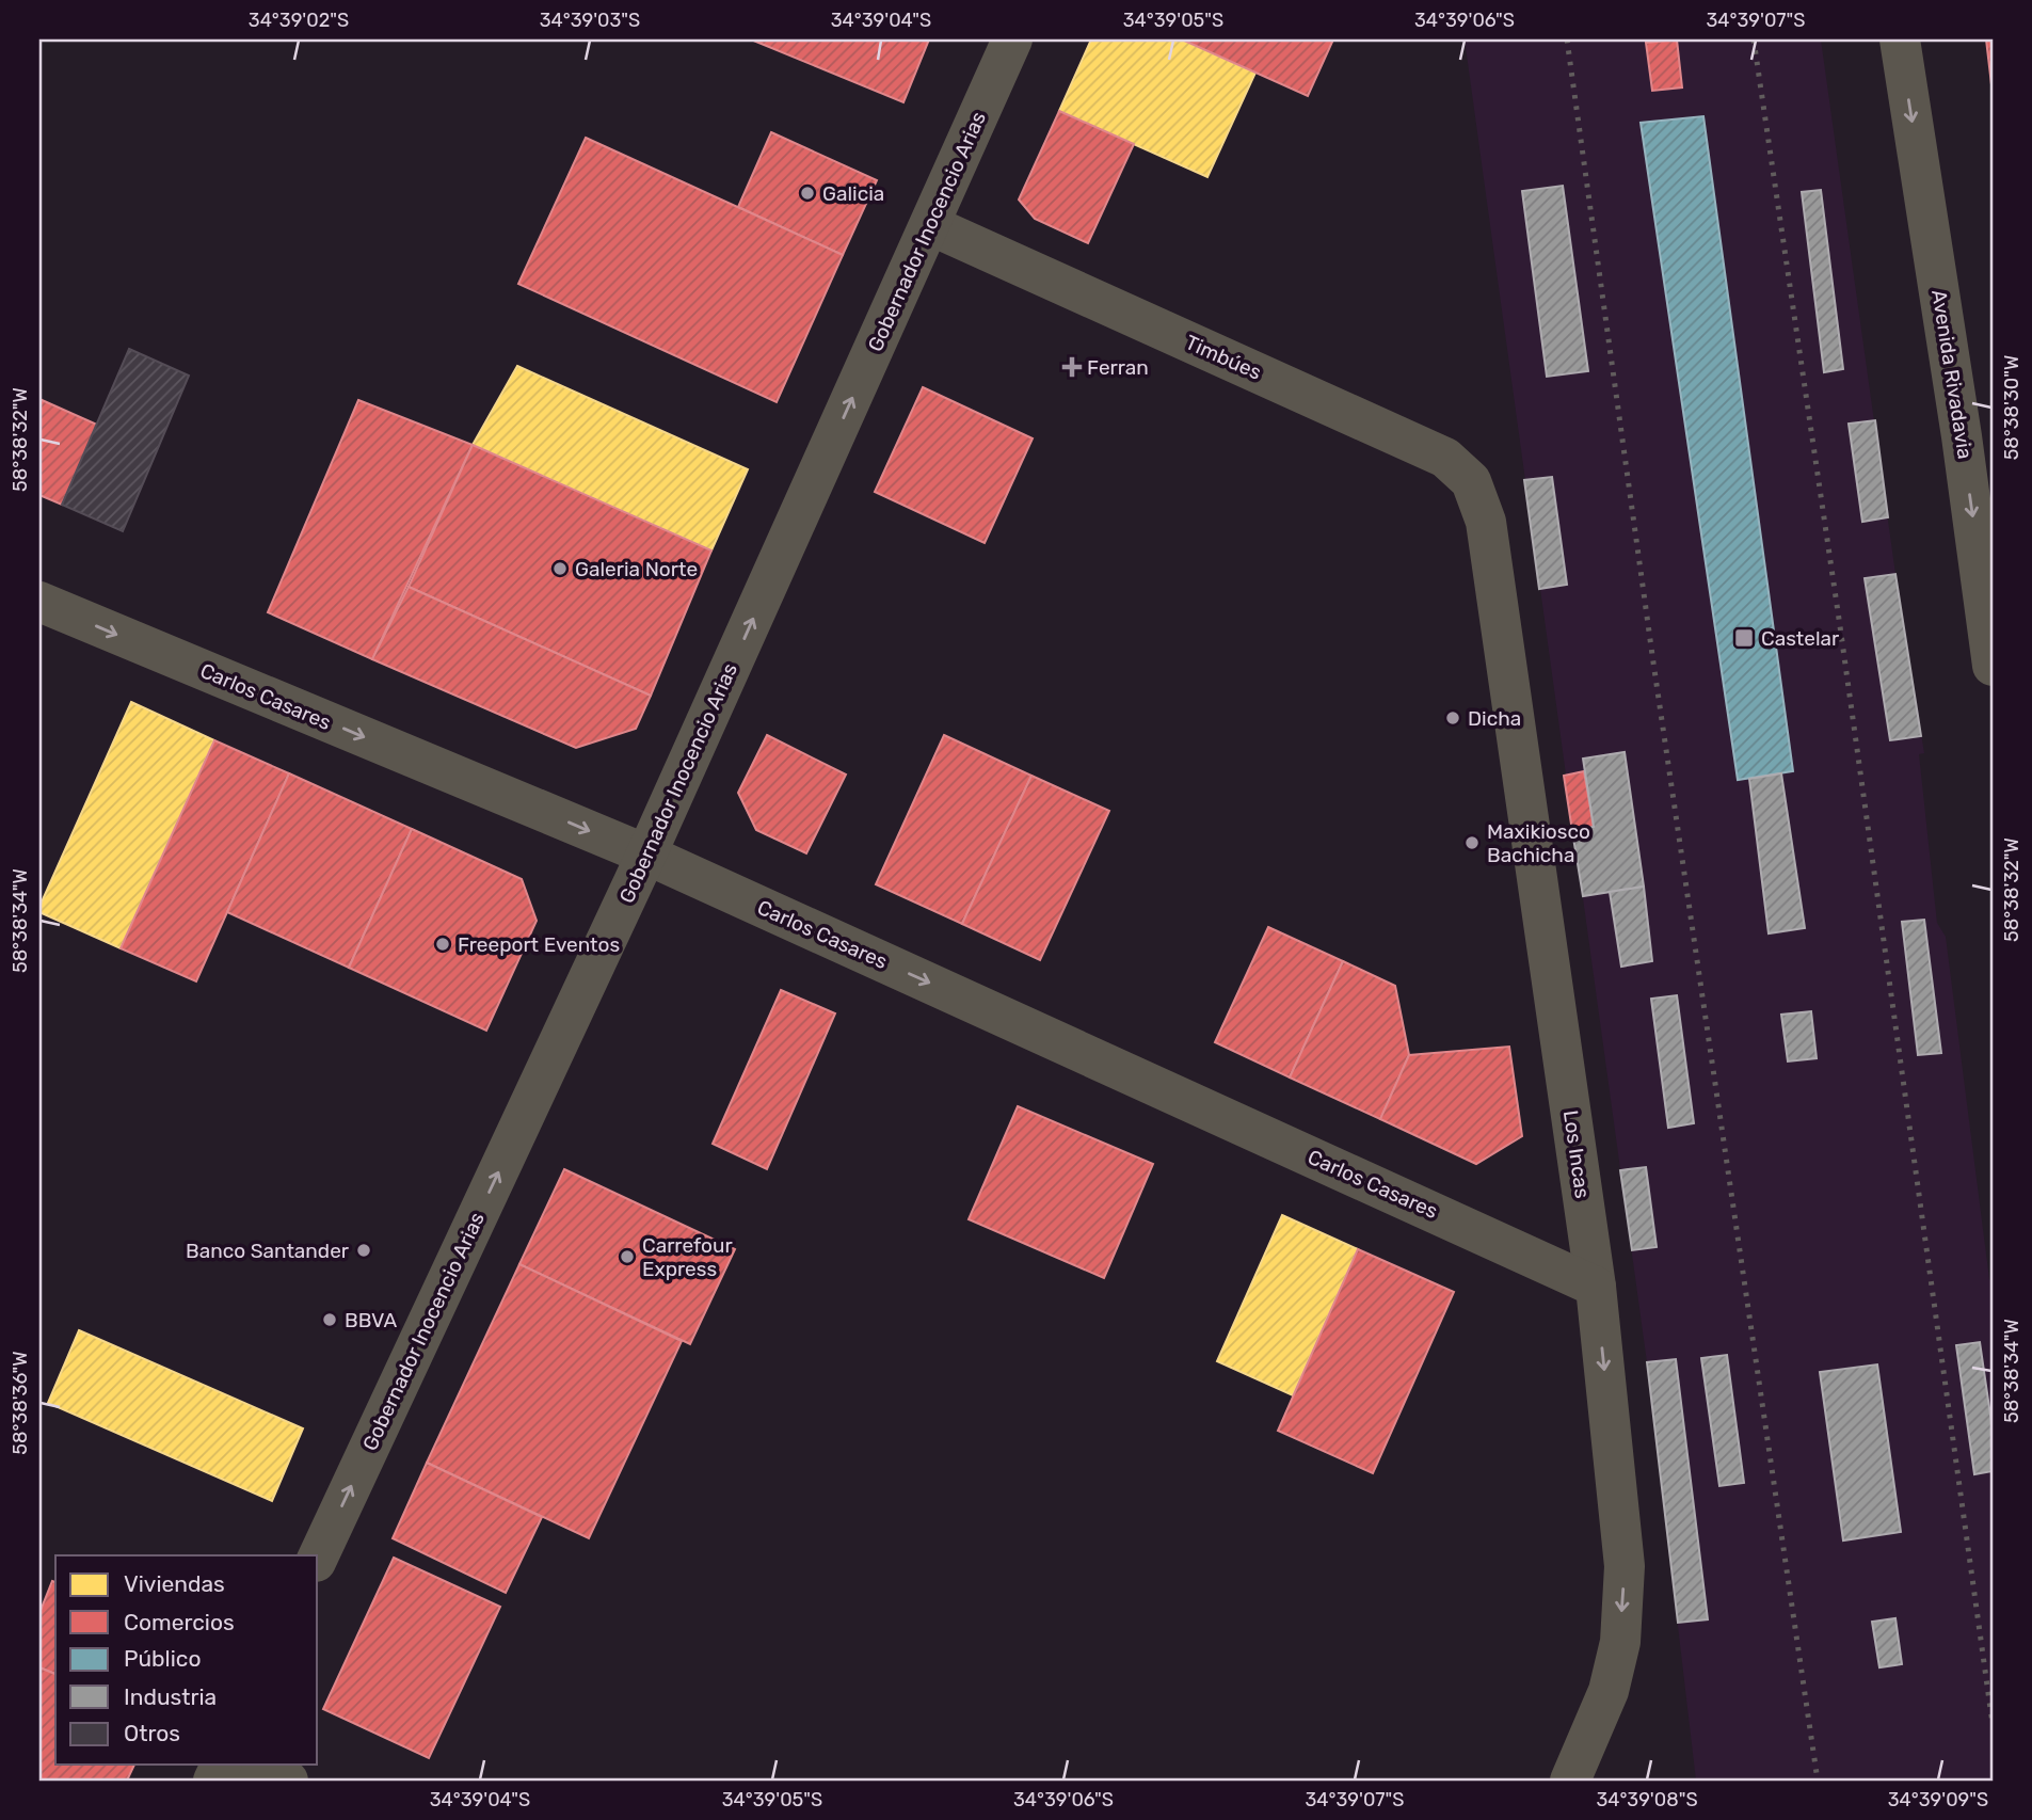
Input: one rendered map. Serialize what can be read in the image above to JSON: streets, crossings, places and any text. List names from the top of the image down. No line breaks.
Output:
{"streets":{"street":["Gobernador Inocencio Arias","Timbúes","Avenida Rivadavia","Carlos Casares","Los Incas"]},"crossings":[["Gobernador Inocencio Arias","Timbúes"],["Gobernador Inocencio Arias","Carlos Casares"],["Timbúes","Los Incas"],["Carlos Casares","Los Incas"]],"one_way":["Gobernador Inocencio Arias","Avenida Rivadavia","Carlos Casares","Los Incas"],"places":{"other":["Galicia","Galeria Norte","Dicha","Maxikiosco Bachicha","Freeport Eventos","Banco Santander","Carrefour Express","BBVA"],"health":["Ferran"],"transit":["Castelar"]},"legend":["Viviendas","Comercios","Público","Industria","Otros"],"coordinates":["34°39'02\"S","34°39'03\"S","34°39'04\"S","34°39'05\"S","34°39'06\"S","34°39'07\"S","58°38'30\"W","58°38'32\"W","58°38'34\"W","58°38'36\"W","34°39'08\"S","34°39'09\"S"]}
